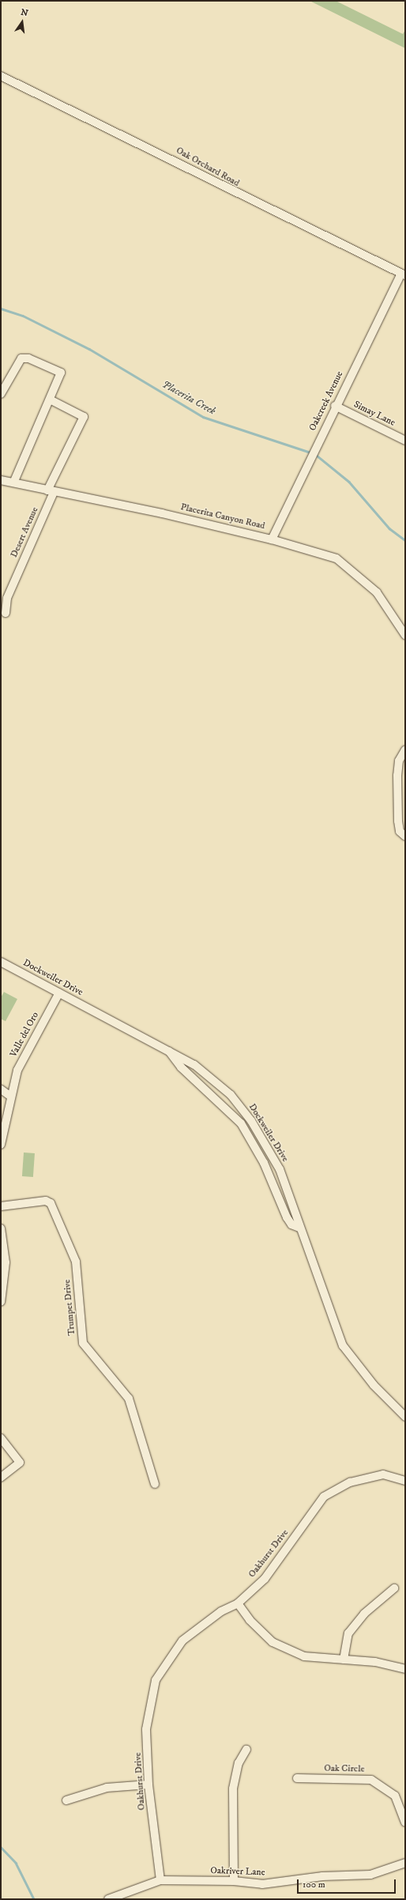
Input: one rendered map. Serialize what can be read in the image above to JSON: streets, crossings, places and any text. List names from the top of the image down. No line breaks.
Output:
{"streets":{"street":["Oak Orchard Road","Oakcreek Avenue","Simay Lane","Placerita Canyon Road","Desert Avenue","Dockweiler Drive","Valle del Oro","Trumpet Drive","Oakhurst Drive","Oak Circle","Oakriver Lane"]},"crossings":[["Oak Orchard Road","Oakcreek Avenue"],["Oakcreek Avenue","Simay Lane"],["Oakcreek Avenue","Placerita Canyon Road"],["Placerita Canyon Road","Desert Avenue"],["Dockweiler Drive","Valle del Oro"],["Oakhurst Drive","Oakriver Lane"]],"water":["Placerita Creek"],"scale_bar":"100 m","north":"top"}
